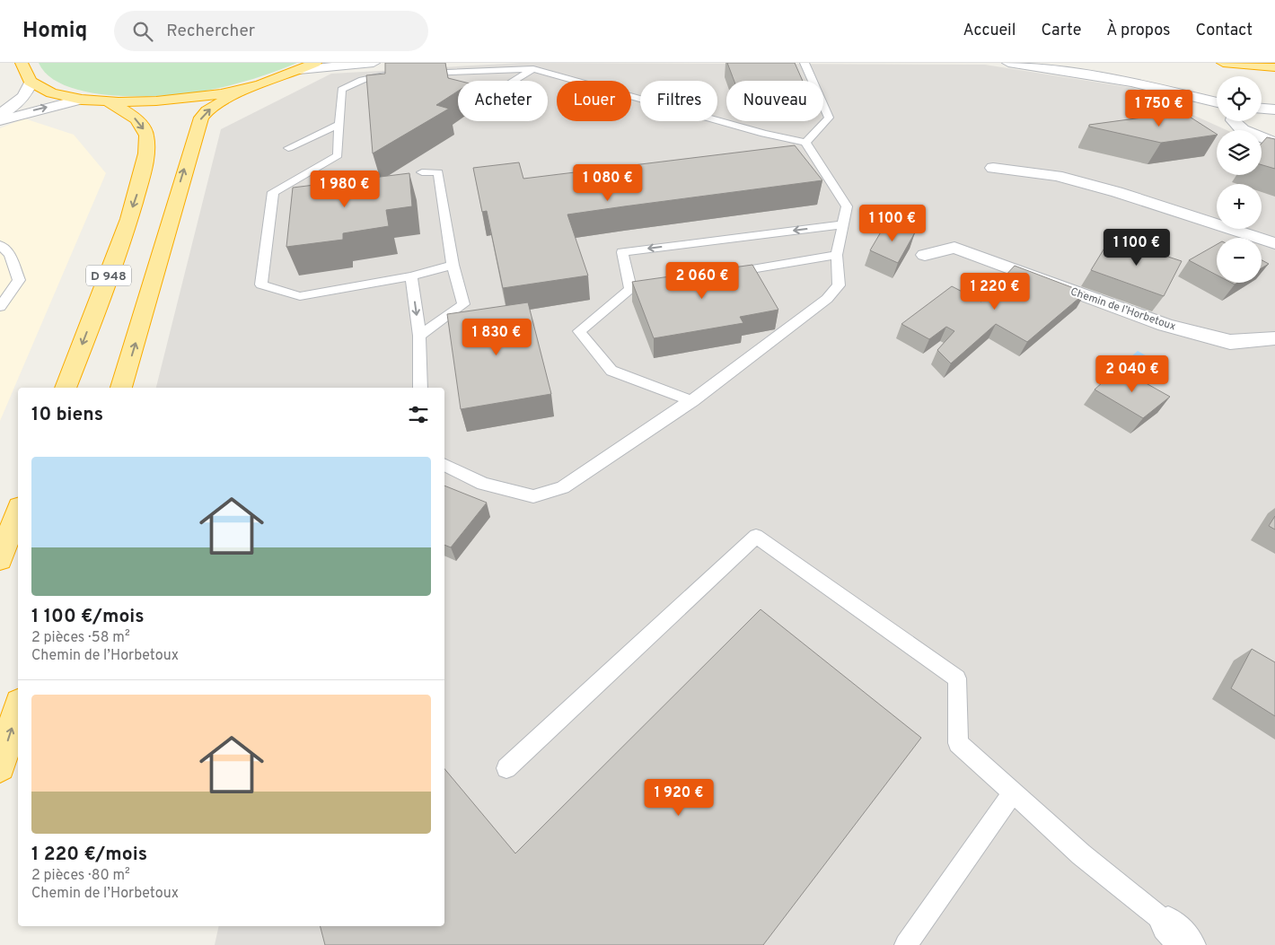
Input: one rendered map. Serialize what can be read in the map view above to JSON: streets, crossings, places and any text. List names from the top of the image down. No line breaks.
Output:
{"streets":{"highway":["D 948"],"street":["Chemin de l’Horbetoux"]},"page":{"header":"Homiq","search":"Rechercher","nav":["Accueil","Carte","À propos","Contact"],"map_buttons":["+","−"],"chip":["Acheter","Louer","Filtres","Nouveau"],"price":["1 750 €","1 080 €","1 980 €","1 100 €","1 100 €","2 060 €","1 220 €","1 830 €","2 040 €","1 920 €"],"heading":"10 biens","list":[{"name":"1 100 €/mois","note":"2 pièces · 58 m² · Chemin de l’Horbetoux"},{"name":"1 220 €/mois","note":"2 pièces · 80 m² · Chemin de l’Horbetoux"}]}}
